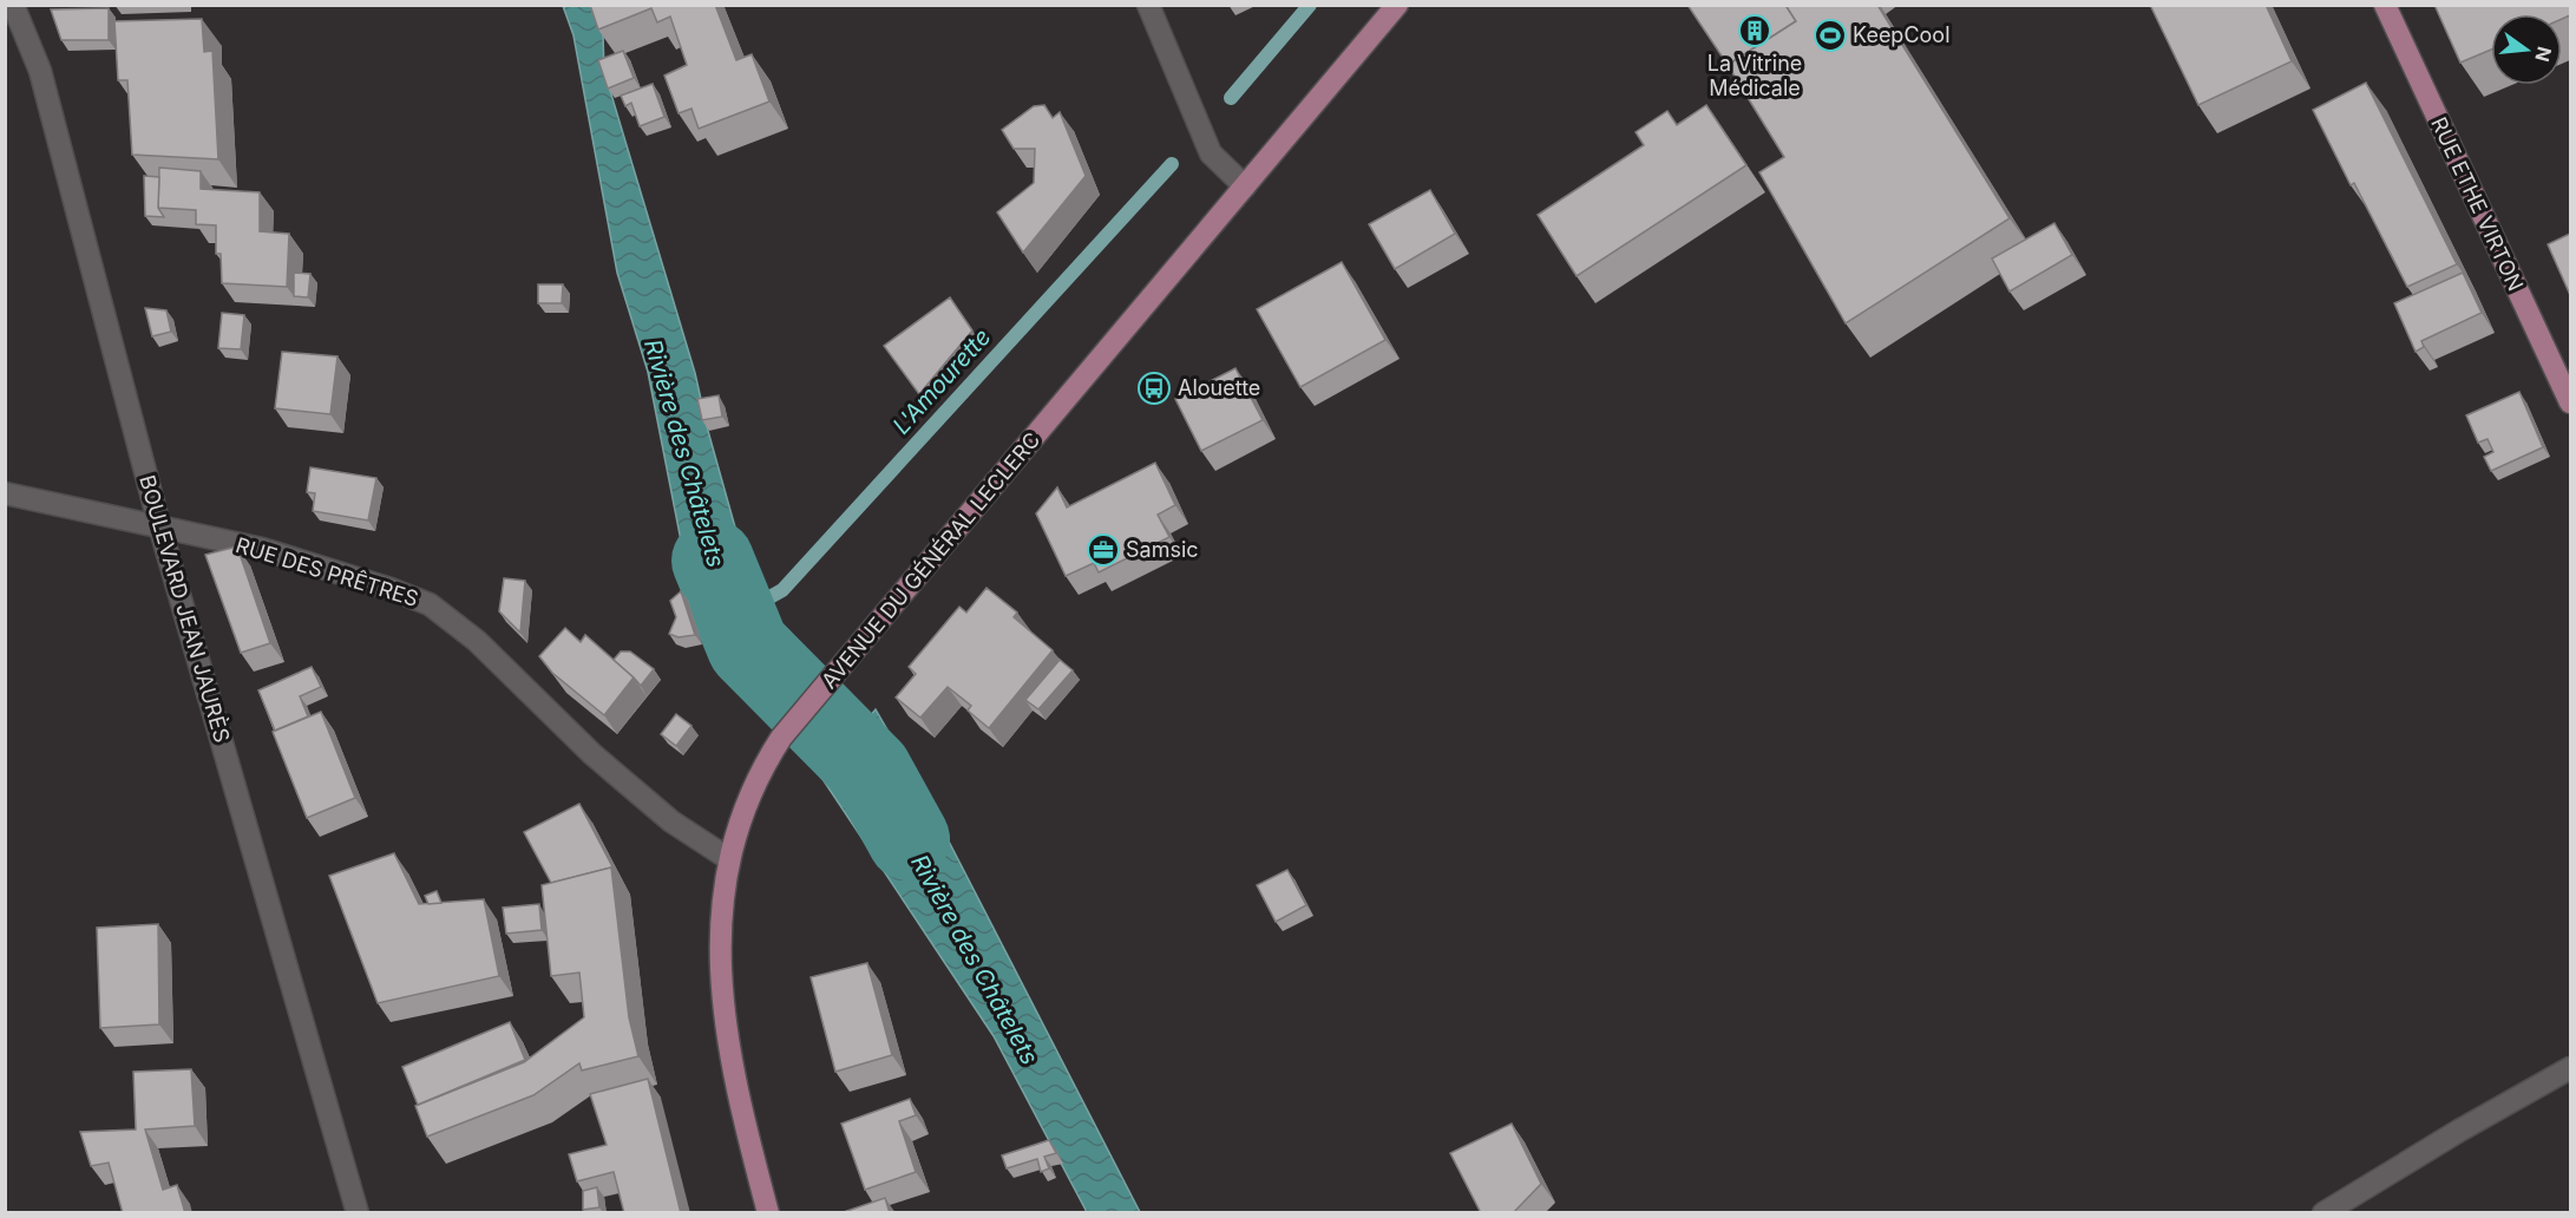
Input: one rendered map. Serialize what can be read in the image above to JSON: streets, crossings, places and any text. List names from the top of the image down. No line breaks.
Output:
{"streets":{"main road":["RUE ETHE VIRTON","AVENUE DU GÉNÉRAL LECLERC"],"street":["RUE DES PRÊTRES","BOULEVARD JEAN JAURÈS"]},"crossings":[["AVENUE DU GÉNÉRAL LECLERC","RUE DES PRÊTRES"],["RUE DES PRÊTRES","BOULEVARD JEAN JAURÈS"]],"water":["L'Amourette","Rivière des Châtelets"],"places":{"building":["La Vitrine Médicale"],"sports":["KeepCool"],"bus stop":["Alouette"],"office":["Samsic"]},"north":"right"}
